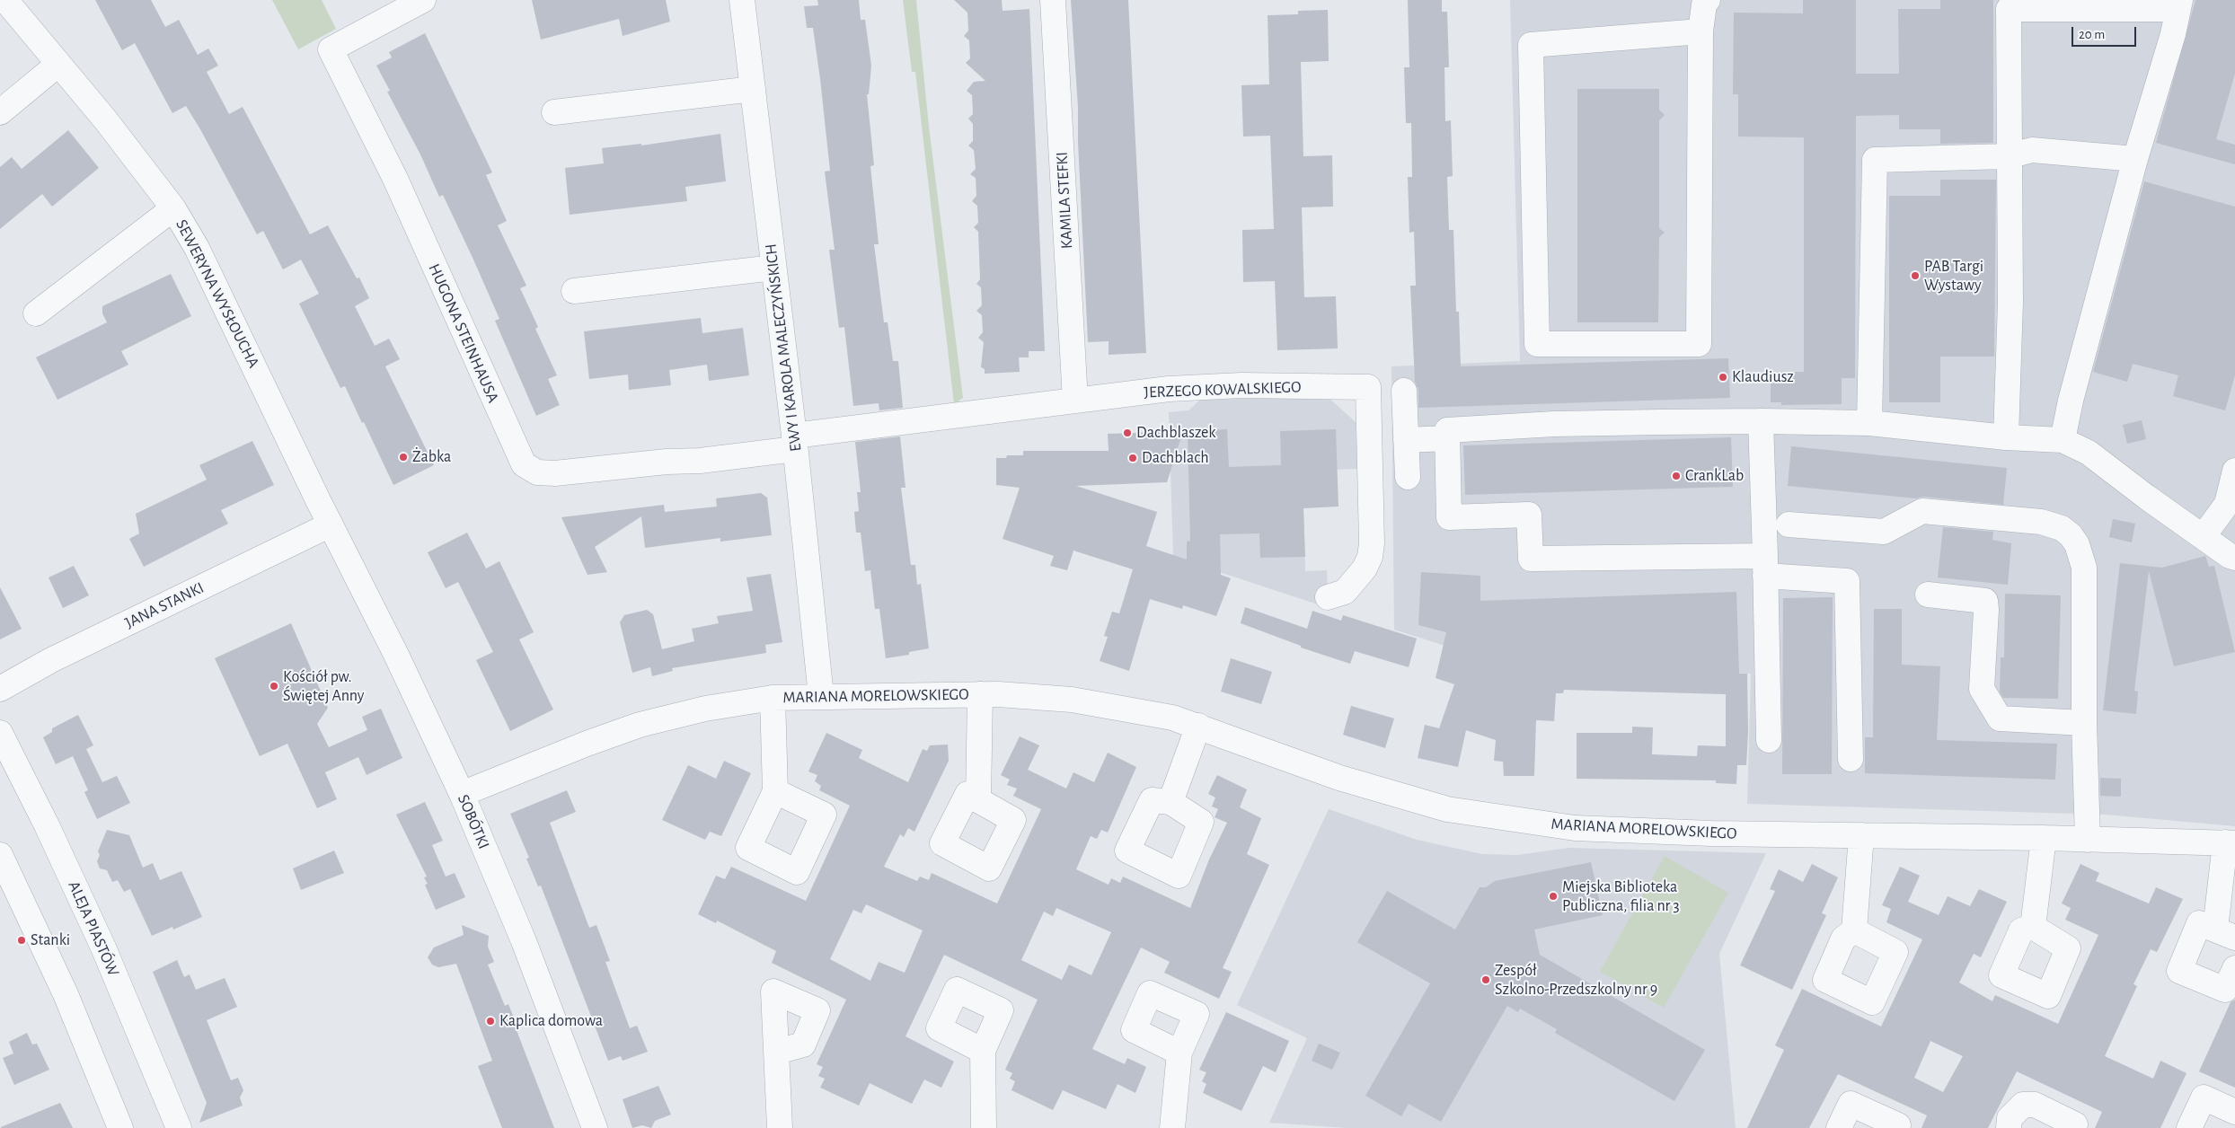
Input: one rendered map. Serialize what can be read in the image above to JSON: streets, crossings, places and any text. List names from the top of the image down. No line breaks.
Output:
{"streets":{"street":["KAMILA STEFKI","SEWERYNA WYSŁOUCHA","HUGONA STEINHAUSA","EWY I KAROLA MALECZYŃSKICH","JERZEGO KOWALSKIEGO","JANA STANKI","MARIANA MORELOWSKIEGO","SOBÓTKI","ALEJA PIASTÓW"]},"crossings":[["KAMILA STEFKI","JERZEGO KOWALSKIEGO"],["SEWERYNA WYSŁOUCHA","JANA STANKI"],["SEWERYNA WYSŁOUCHA","SOBÓTKI"],["HUGONA STEINHAUSA","EWY I KAROLA MALECZYŃSKICH"],["HUGONA STEINHAUSA","JERZEGO KOWALSKIEGO"],["EWY I KAROLA MALECZYŃSKICH","JERZEGO KOWALSKIEGO"],["EWY I KAROLA MALECZYŃSKICH","MARIANA MORELOWSKIEGO"],["JANA STANKI","SOBÓTKI"],["MARIANA MORELOWSKIEGO","SOBÓTKI"]],"places":["PAB Targi Wystawy","Klaudiusz","Dachblaszek","Żabka","Dachblach","CrankLab","Kościół pw. Świętej Anny","Miejska Biblioteka Publiczna, filia nr 3","Stanki","Zespół Szkolno-Przedszkolny nr 9","Kaplica domowa"],"scale_bar":"20 m"}
